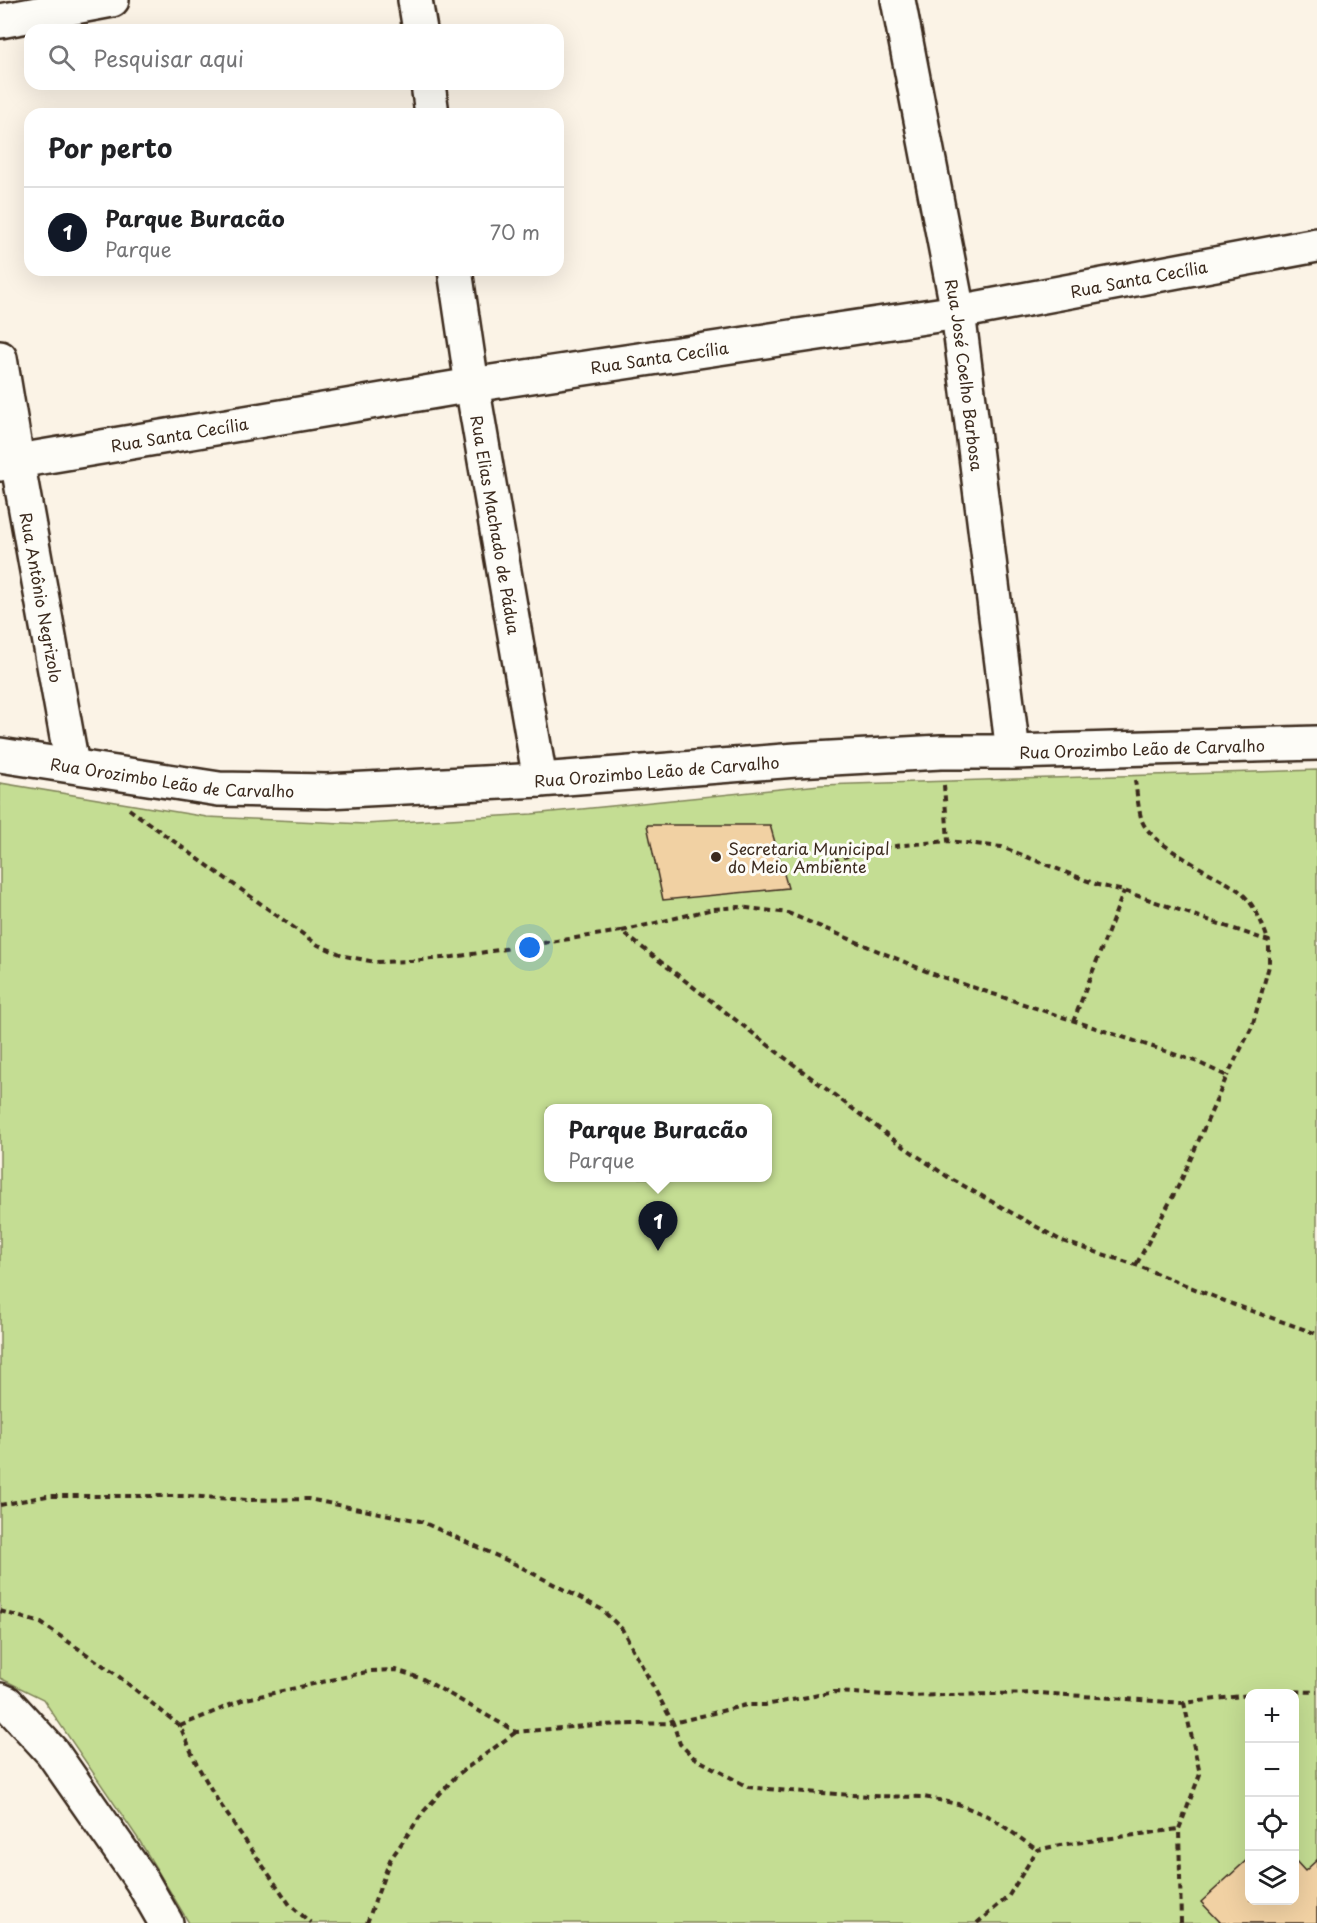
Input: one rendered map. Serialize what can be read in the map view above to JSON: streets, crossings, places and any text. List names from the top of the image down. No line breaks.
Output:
{"streets":{"street":["Rua Santa Cecília","Rua José Coelho Barbosa","Rua Elias Machado de Pádua","Rua Antônio Negrizolo","Rua Orozimbo Leão de Carvalho"]},"crossings":[["Rua Santa Cecília","Rua José Coelho Barbosa"],["Rua Santa Cecília","Rua Elias Machado de Pádua"],["Rua Santa Cecília","Rua Antônio Negrizolo"],["Rua José Coelho Barbosa","Rua Orozimbo Leão de Carvalho"],["Rua Elias Machado de Pádua","Rua Orozimbo Leão de Carvalho"],["Rua Antônio Negrizolo","Rua Orozimbo Leão de Carvalho"]],"places":["Secretaria Municipal do Meio Ambiente"],"page":{"search":"Pesquisar aqui","heading":"Por perto","list":[{"mark":"1","name":"Parque Buracão","note":"Parque","value":"70 m"}],"popup":["Parque Buracão","Parque"],"pins":"1","map_buttons":["+","−"]}}
